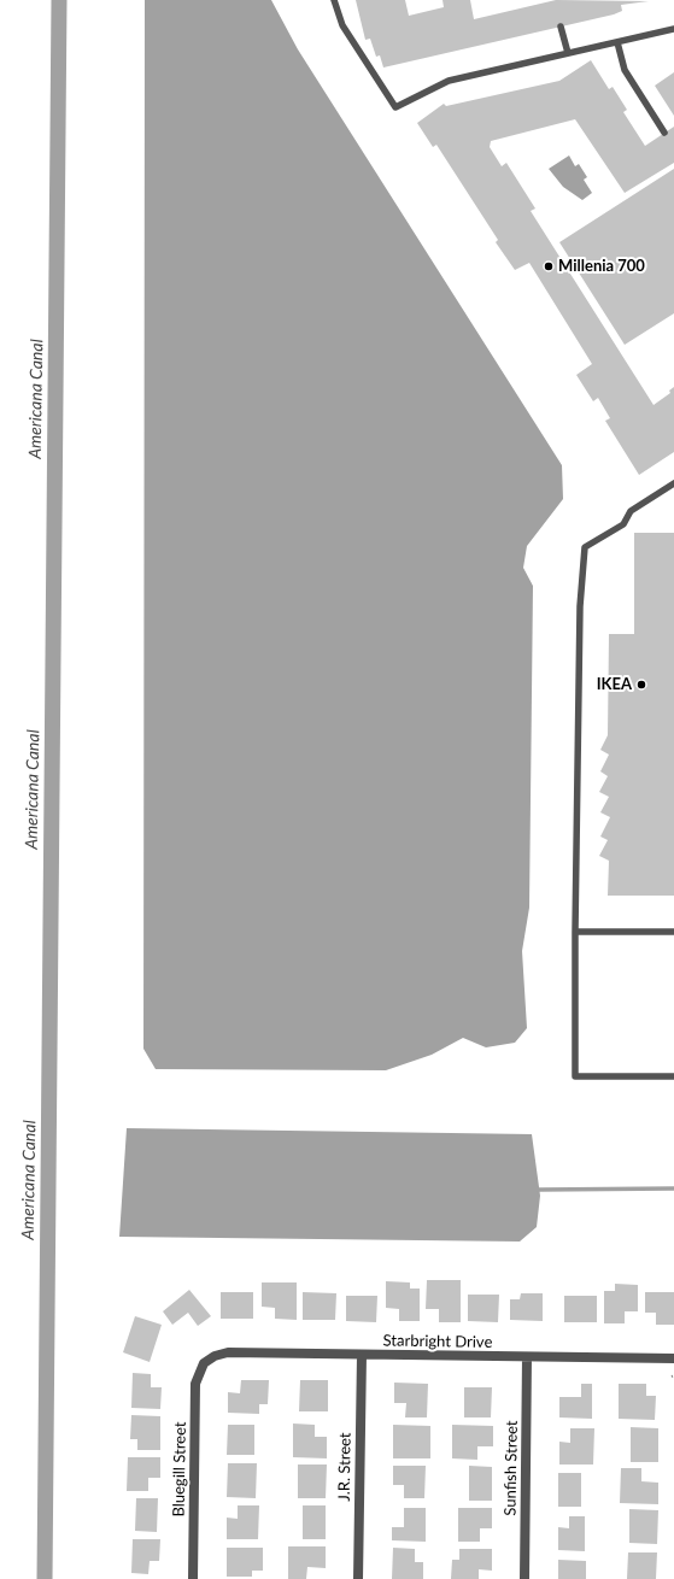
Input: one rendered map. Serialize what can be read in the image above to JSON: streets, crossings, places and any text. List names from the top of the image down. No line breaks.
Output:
{"streets":{"street":["Starbright Drive","J.R. Street","Sunfish Street","Bluegill Street"]},"crossings":[["Starbright Drive","J.R. Street"],["Starbright Drive","Sunfish Street"],["Starbright Drive","Bluegill Street"]],"water":["Americana Canal"],"places":["Millenia 700","IKEA"]}
